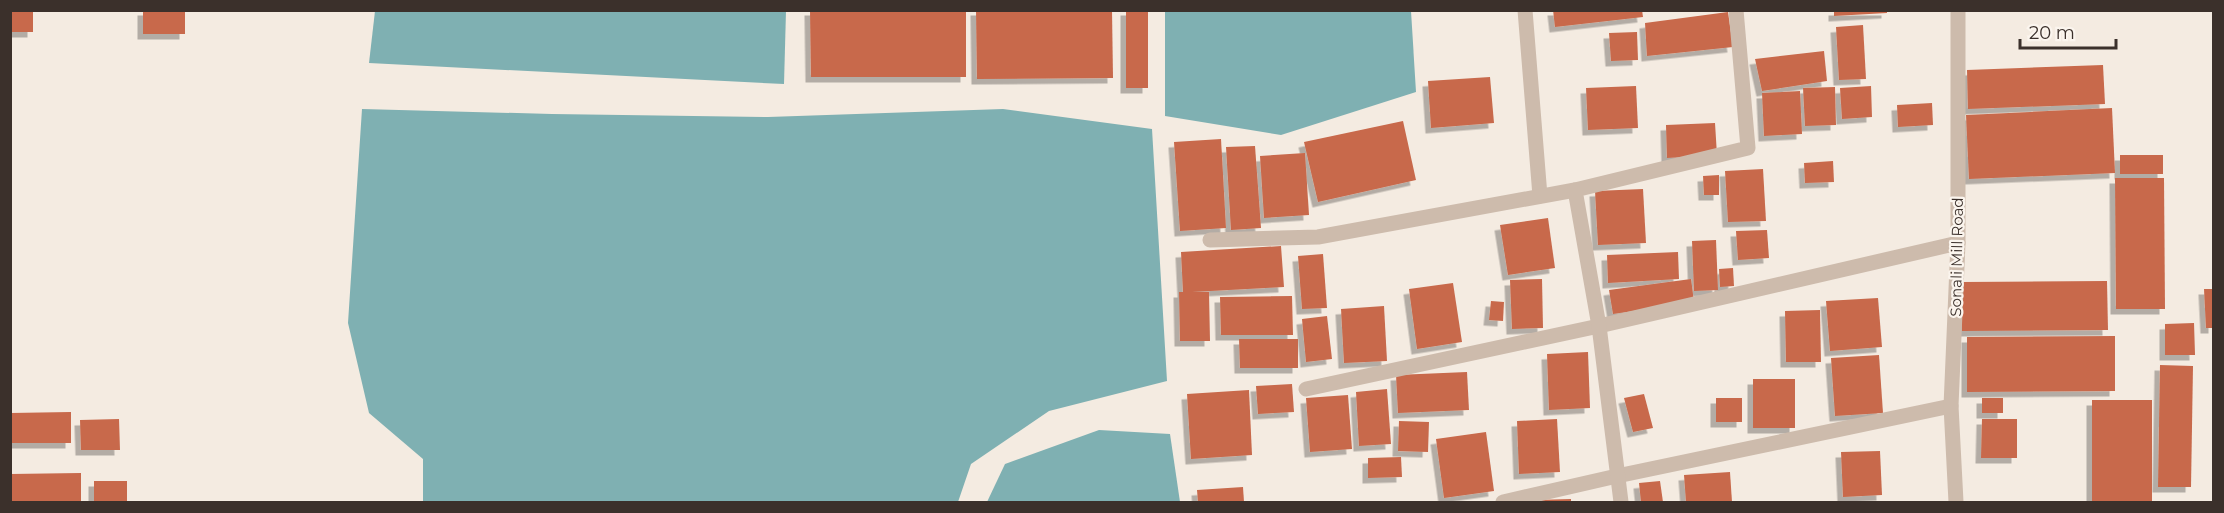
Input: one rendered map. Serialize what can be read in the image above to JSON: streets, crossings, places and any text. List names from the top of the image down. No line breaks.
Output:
{"streets":{"street":["Sonali Mill Road"]},"scale_bar":"20 m"}
